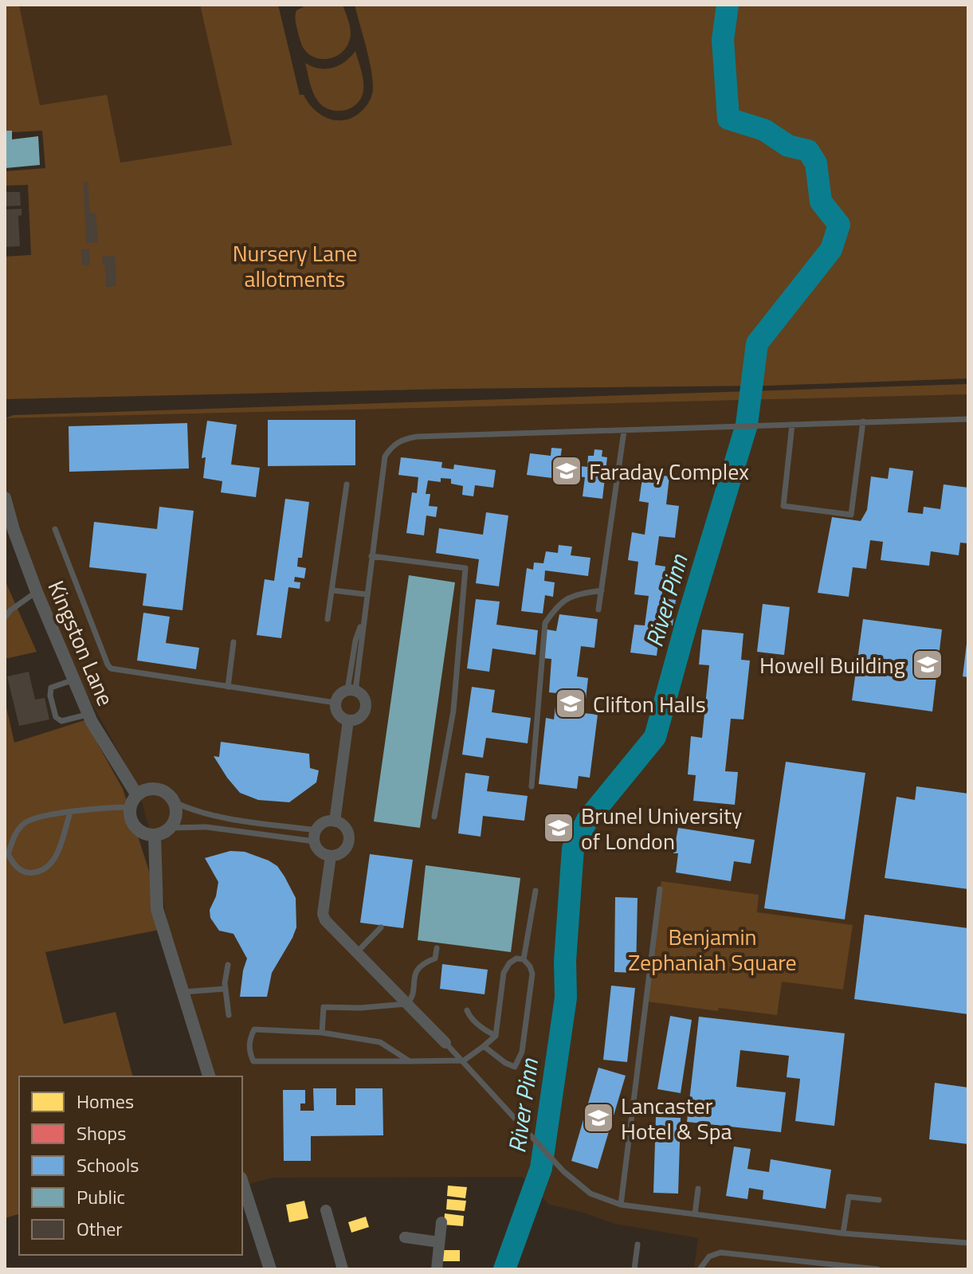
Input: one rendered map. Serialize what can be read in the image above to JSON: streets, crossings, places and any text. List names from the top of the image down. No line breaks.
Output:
{"streets":{"street":["Kingston Lane"]},"water":["River Pinn"],"parks":["Nursery Lane allotments","Benjamin Zephaniah Square"],"places":{"school or university":["Faraday Complex","Howell Building","Clifton Halls","Brunel University of London","Lancaster Hotel & Spa"]},"legend":["Homes","Shops","Schools","Public","Other"]}
